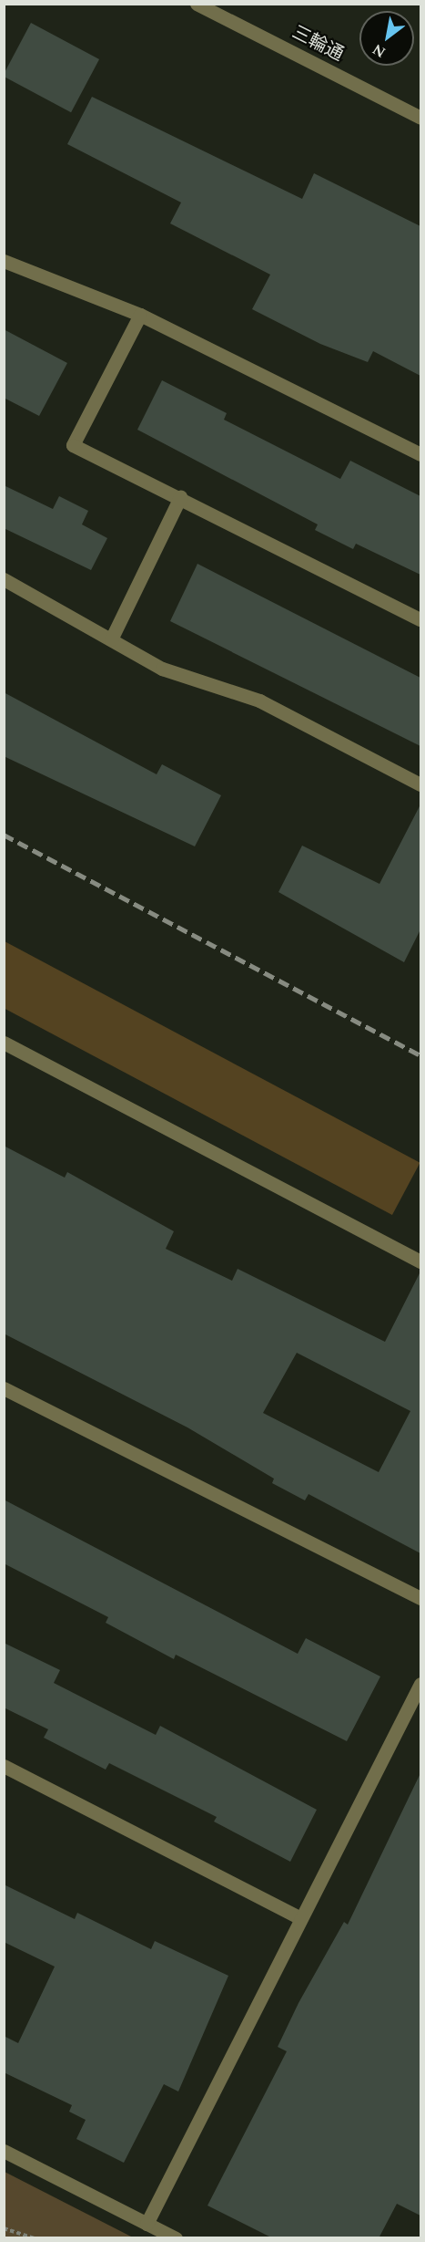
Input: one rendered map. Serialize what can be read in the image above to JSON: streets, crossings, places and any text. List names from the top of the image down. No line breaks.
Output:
{"streets":{"street":["三輪通"]},"north":"bottom left"}
